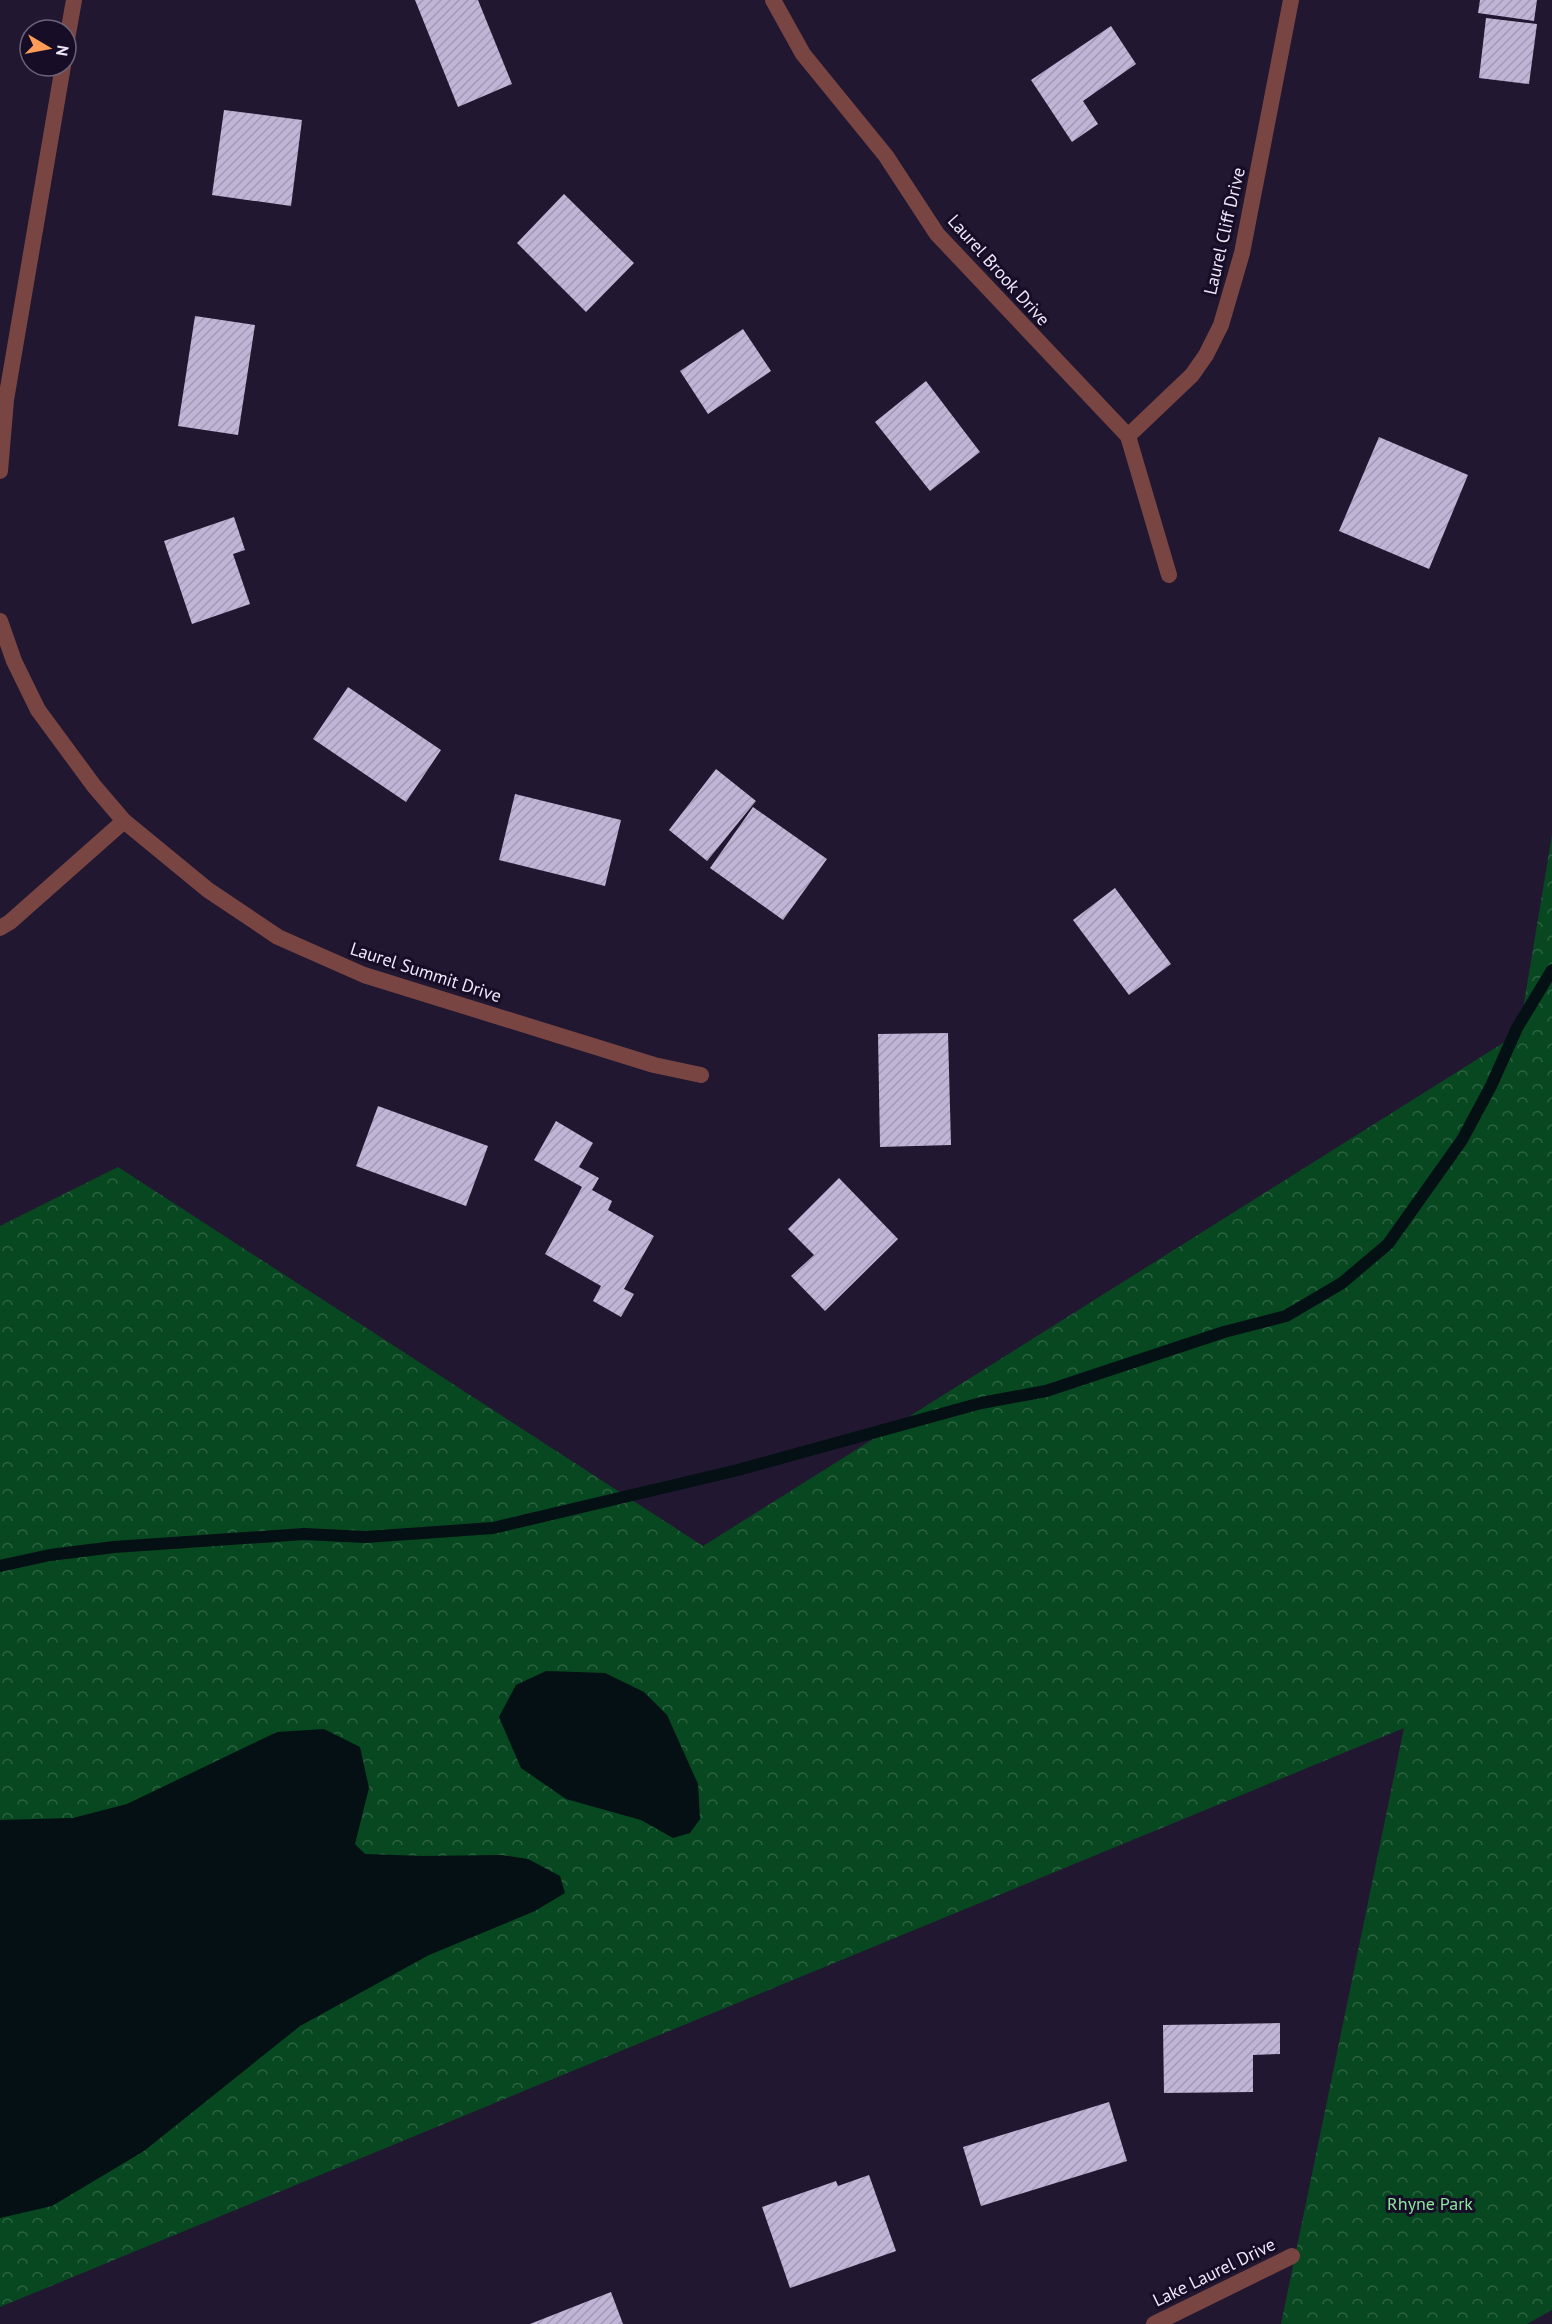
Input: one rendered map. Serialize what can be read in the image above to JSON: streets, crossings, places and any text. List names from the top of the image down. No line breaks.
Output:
{"streets":{"street":["Laurel Cliff Drive","Laurel Brook Drive","Laurel Summit Drive","Lake Laurel Drive"]},"crossings":[["Laurel Cliff Drive","Laurel Brook Drive"]],"parks":["Rhyne Park"],"north":"right"}
